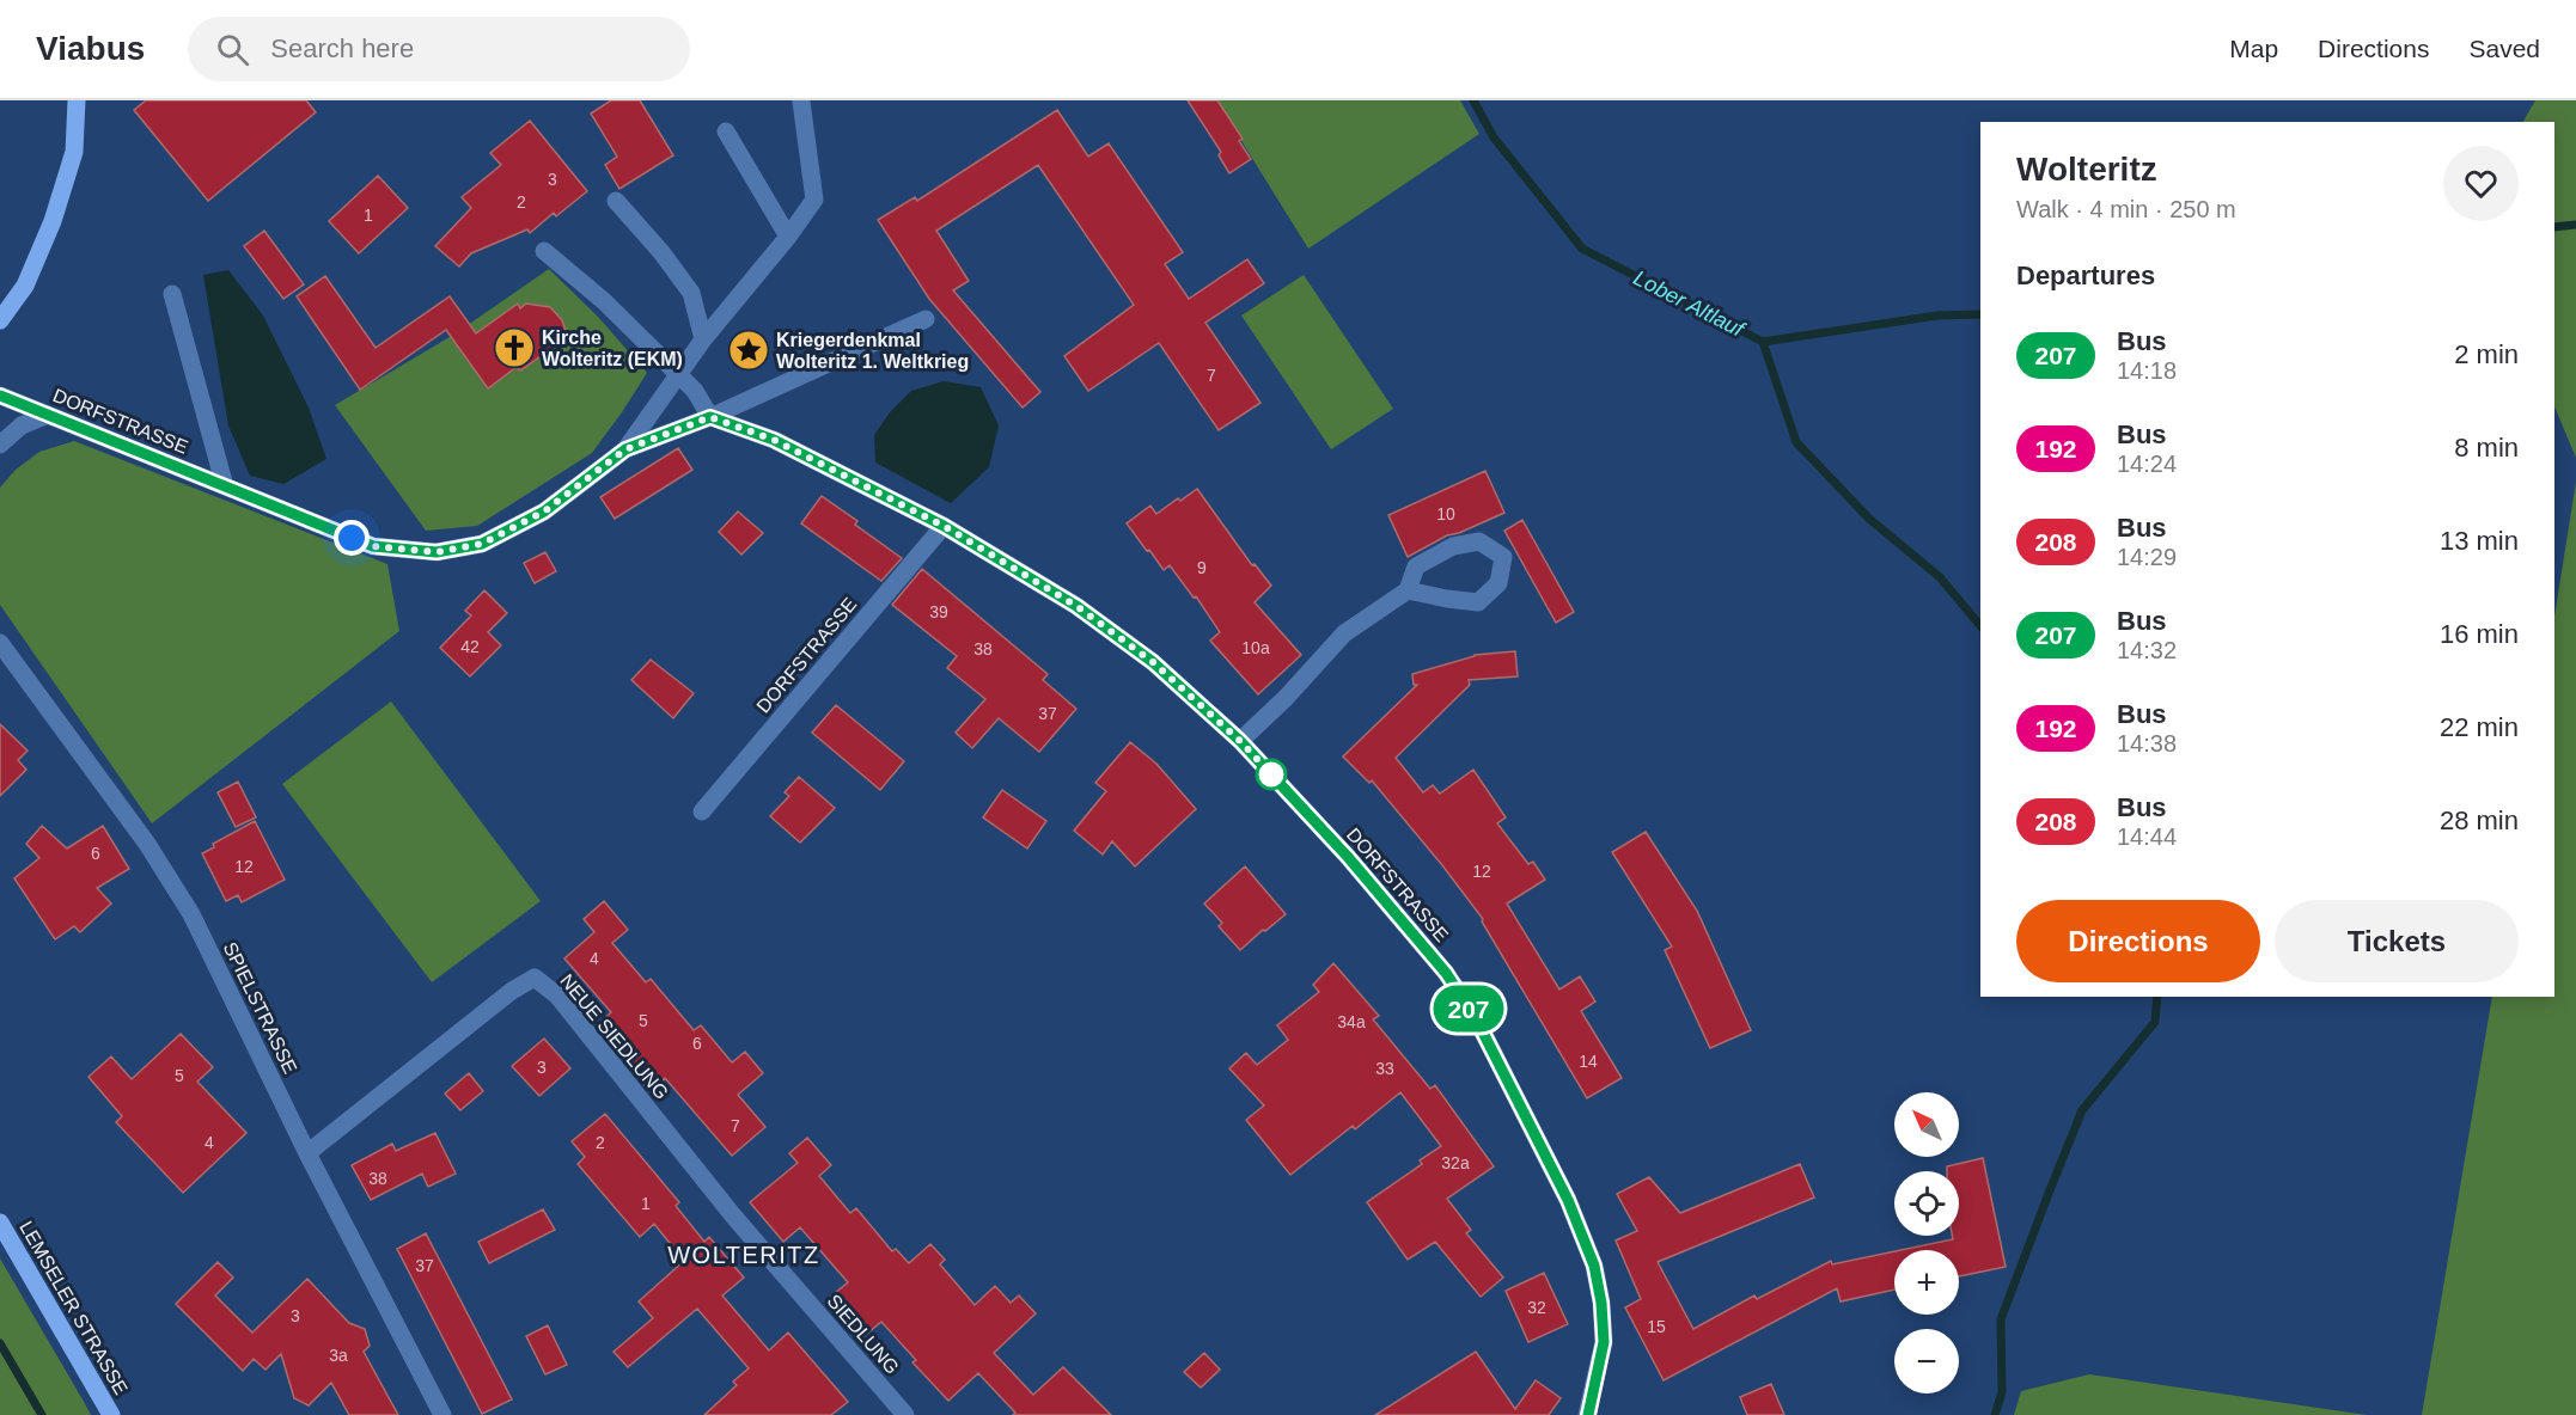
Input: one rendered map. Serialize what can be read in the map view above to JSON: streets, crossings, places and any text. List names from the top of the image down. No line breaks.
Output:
{"streets":{"main road":["LEMSELER STRASSE"],"street":["DORFSTRASSE","SPIELSTRASSE","NEUE SIEDLUNG","SIEDLUNG"]},"crossings":[["SPIELSTRASSE","NEUE SIEDLUNG"],["NEUE SIEDLUNG","SIEDLUNG"]],"districts":["WOLTERITZ"],"water":["Lober Altlauf"],"places":{"church":["Kirche Wolteritz (EKM)"],"place":["Kriegerdenkmal Wolteritz 1. Weltkrieg"]},"lines":["bus line 207"],"house_numbers":["3","2","1","7","10","9","39","42","10a","38","37","6","12","12","4","5","34a","6","14","3","33","5","7","4","2","32a","38","1","37","32","3","15","3a"],"north":"top left","page":{"header":"Viabus","search":"Search here","nav":["Map","Directions","Saved"],"on_map":"207","heading":[["Wolteritz","Walk · 4 min · 250 m"],"Departures"],"list":[{"mark":"207","name":"Bus","note":"14:18","value":"2 min"},{"mark":"192","name":"Bus","note":"14:24","value":"8 min"},{"mark":"208","name":"Bus","note":"14:29","value":"13 min"},{"mark":"207","name":"Bus","note":"14:32","value":"16 min"},{"mark":"192","name":"Bus","note":"14:38","value":"22 min"},{"mark":"208","name":"Bus","note":"14:44","value":"28 min"}],"buttons":["Directions","Tickets"],"map_buttons":["+","−"]}}
